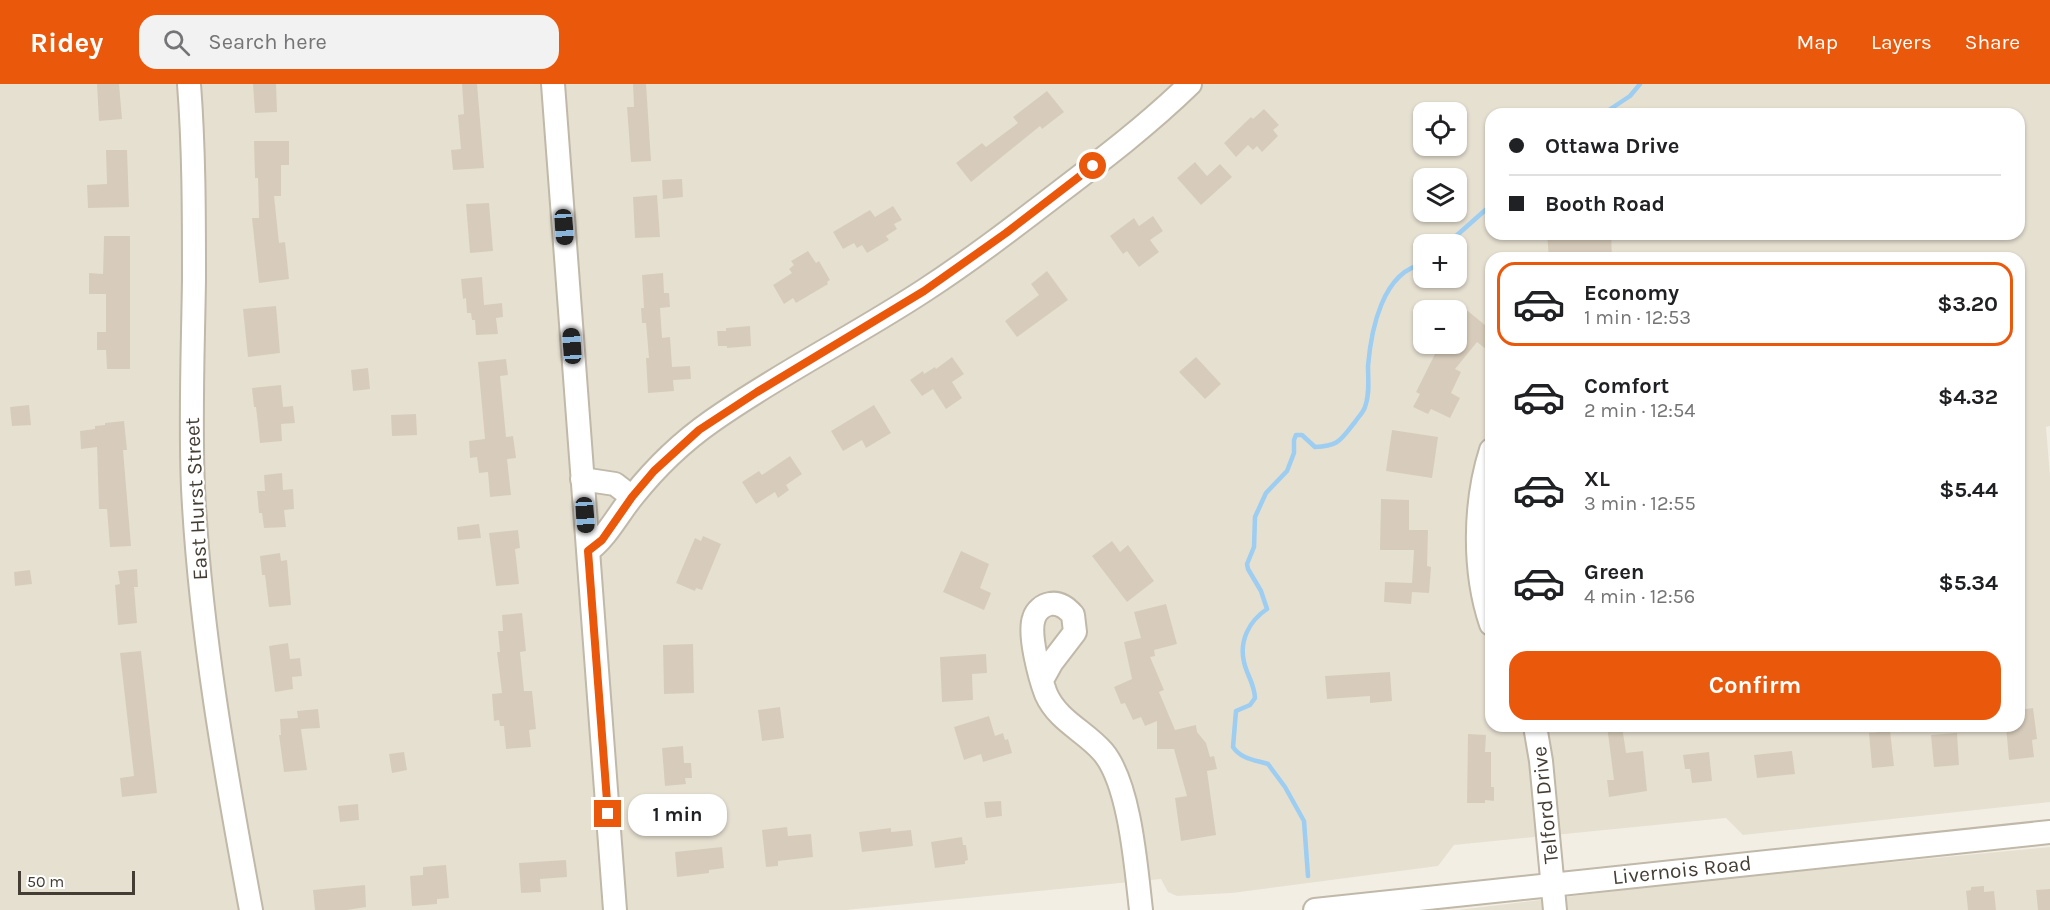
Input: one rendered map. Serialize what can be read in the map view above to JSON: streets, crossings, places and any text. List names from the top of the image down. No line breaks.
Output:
{"streets":{"street":["East Hurst Street","Telford Drive","Livernois Road"]},"crossings":[["Telford Drive","Livernois Road"]],"scale_bar":"50 m","page":{"header":"Ridey","search":"Search here","nav":["Map","Layers","Share"],"map_buttons":["+","−"],"banner":["Ottawa Drive","Booth Road"],"list":[{"name":"Economy","note":"1 min · 12:53","value":"$3.20"},{"name":"Comfort","note":"2 min · 12:54","value":"$4.32"},{"name":"XL","note":"3 min · 12:55","value":"$5.44"},{"name":"Green","note":"4 min · 12:56","value":"$5.34"}],"buttons":"Confirm","bubble":"1 min","scale":"50 m"}}
